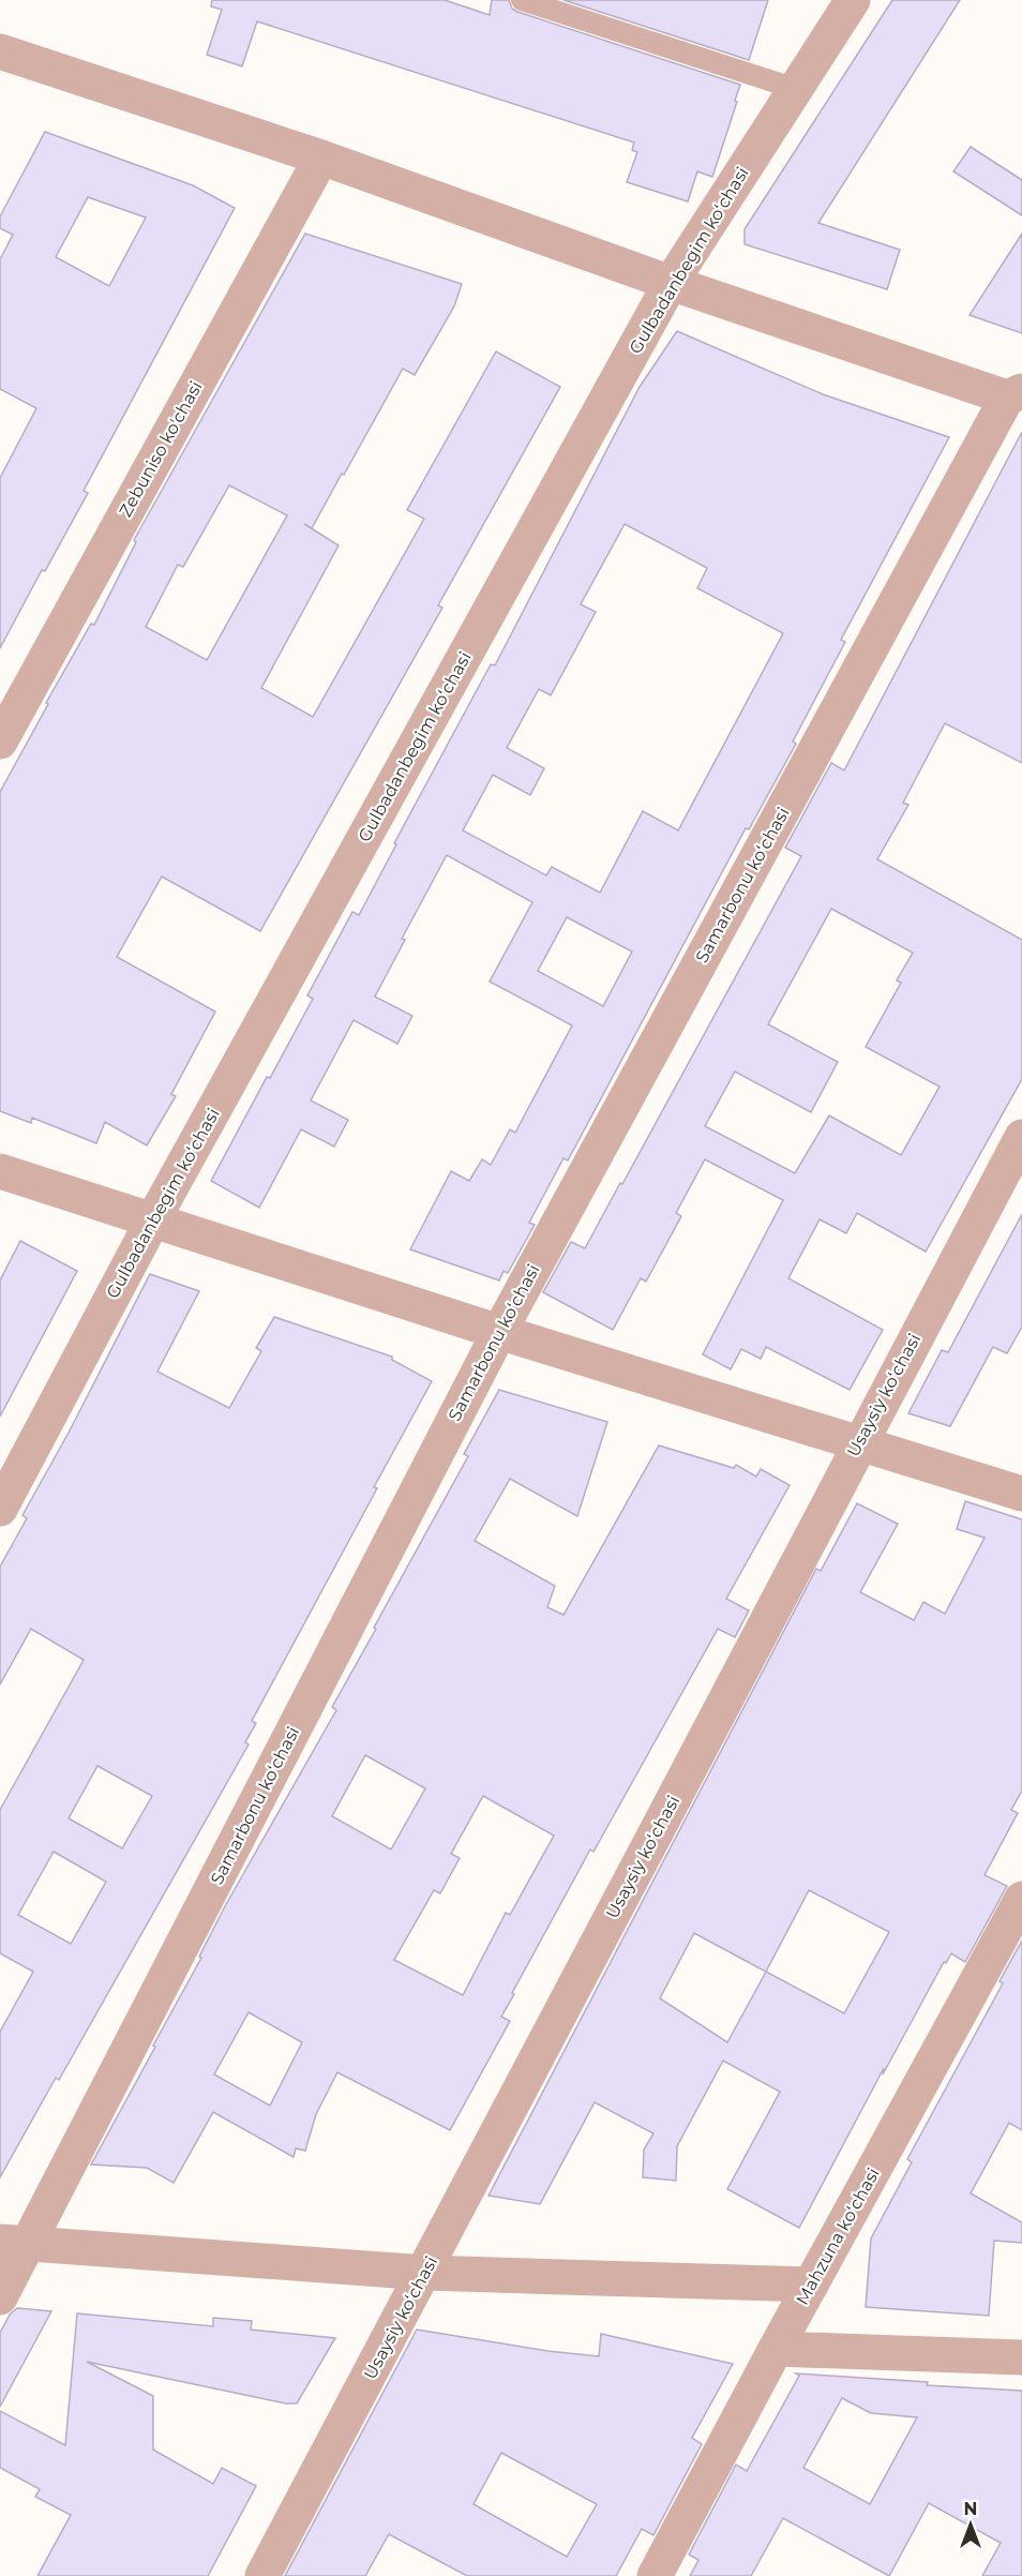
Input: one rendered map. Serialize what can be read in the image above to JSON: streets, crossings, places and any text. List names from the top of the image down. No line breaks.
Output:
{"streets":{"street":["Gulbadanbegim koʻchasi","Zebuniso ko'chasi","Samarbonu koʻchasi","Usaysiy koʻchasi","Mahzuna koʻchasi"]},"north":"top"}
